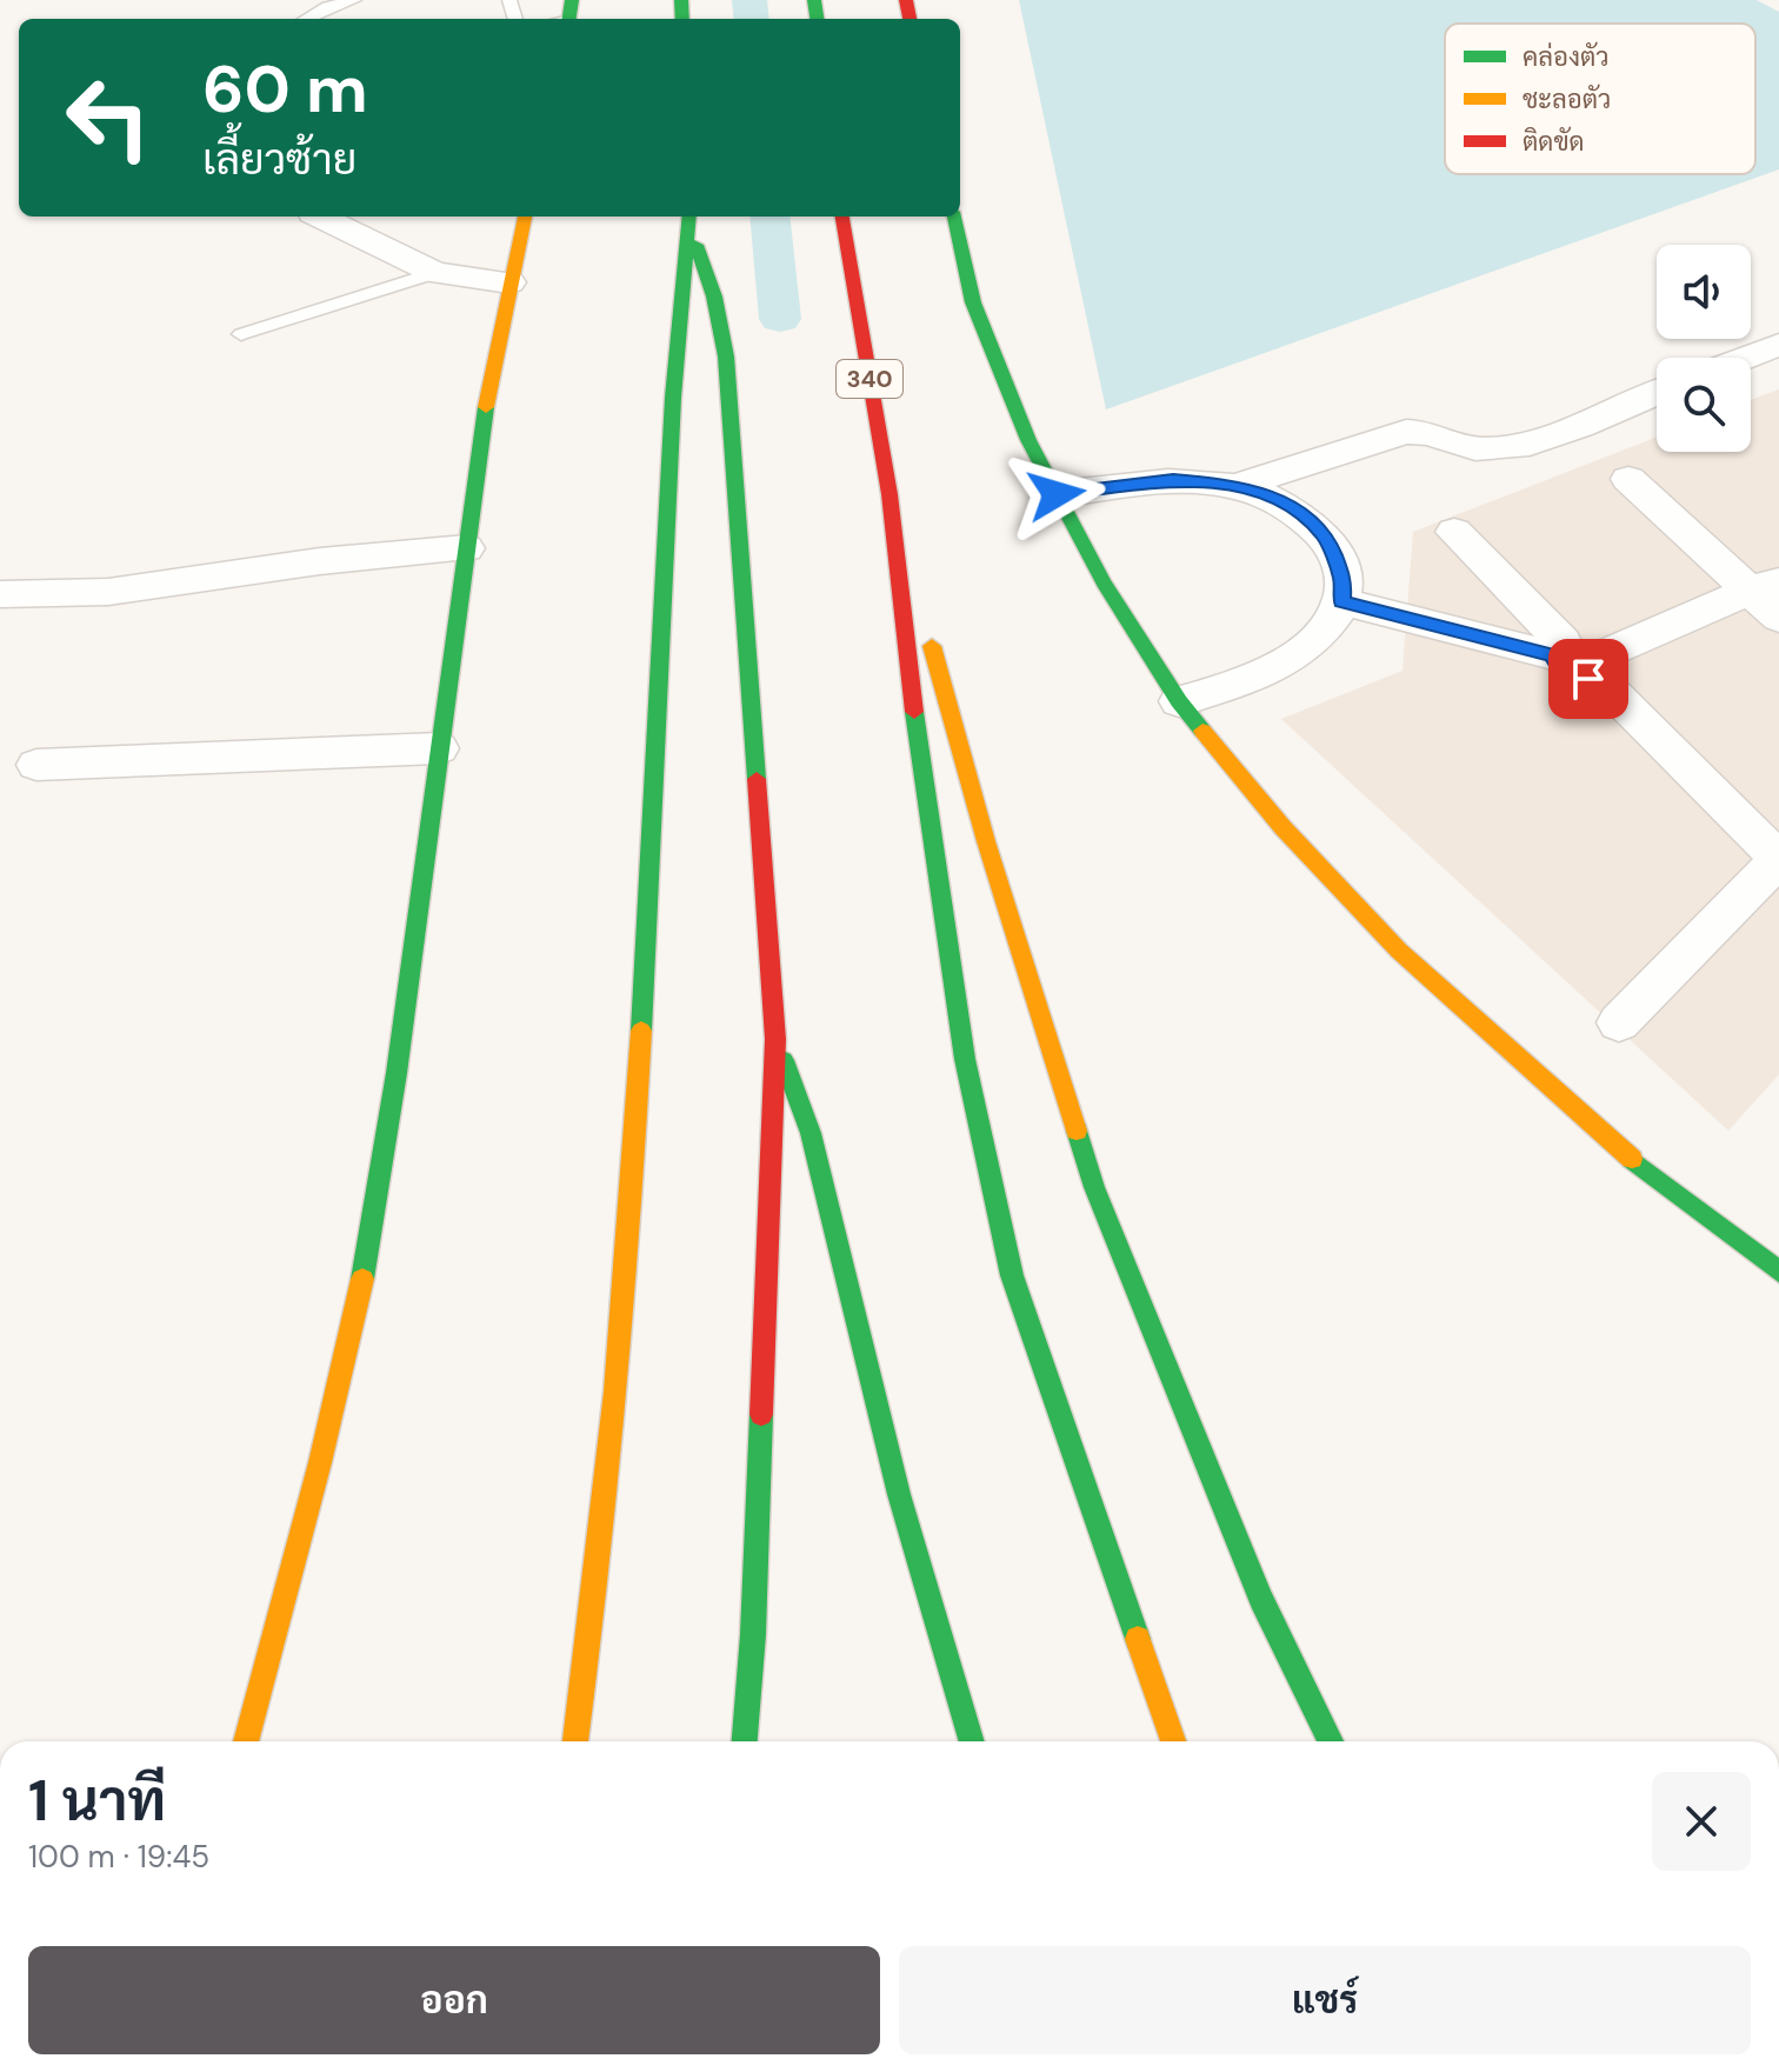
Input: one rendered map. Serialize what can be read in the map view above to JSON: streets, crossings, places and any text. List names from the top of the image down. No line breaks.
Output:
{"streets":{"main road":["340"]},"legend":["คล่องตัว","ชะลอตัว","ติดขัด"],"page":{"turn":["60 m","เลี้ยวซ้าย"],"heading":["1 นาที","100 m · 19:45"],"buttons":["ออก","แชร์"]}}
